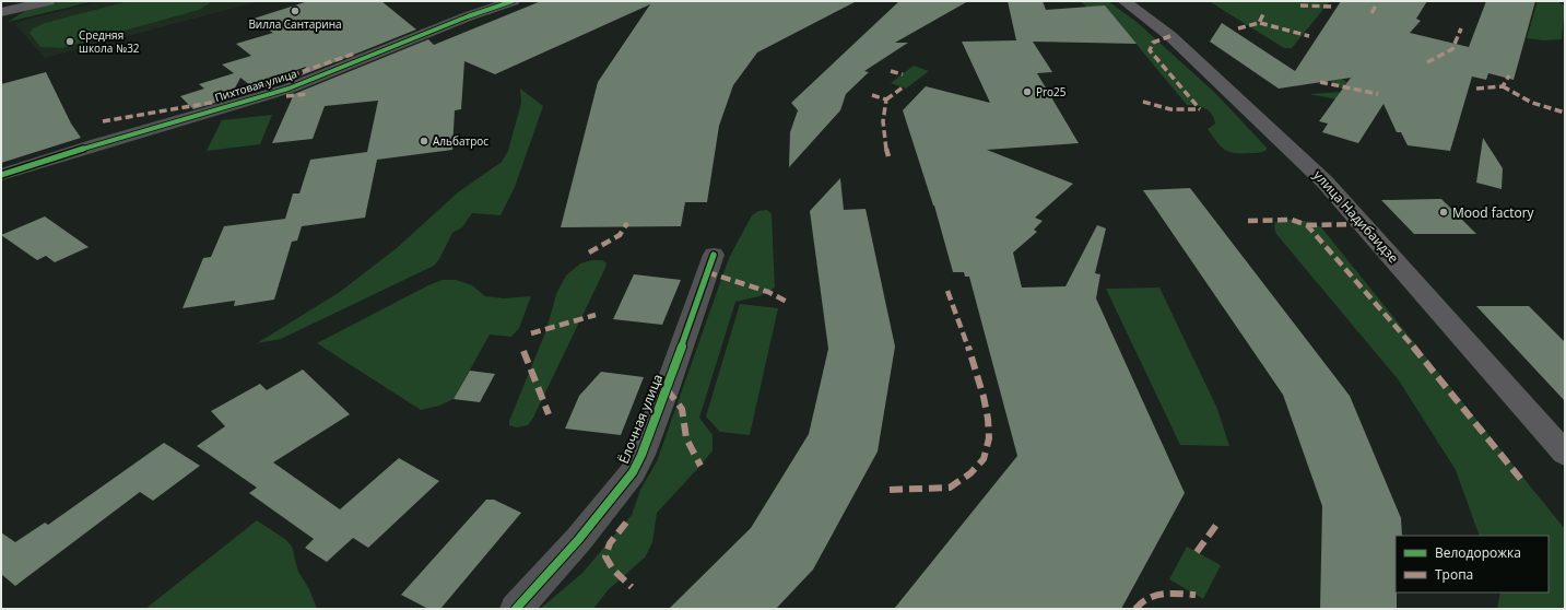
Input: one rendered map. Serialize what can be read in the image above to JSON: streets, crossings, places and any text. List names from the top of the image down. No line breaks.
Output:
{"streets":{"main road":["улица Надибаидзе"],"street":["Пихтовая улица","Ёлочная улица"]},"places":["Вилла Сантарина","Средняя школа №32","Pro25","Альбатрос","Mood factory"],"legend":["Велодорожка","Тропа"]}
